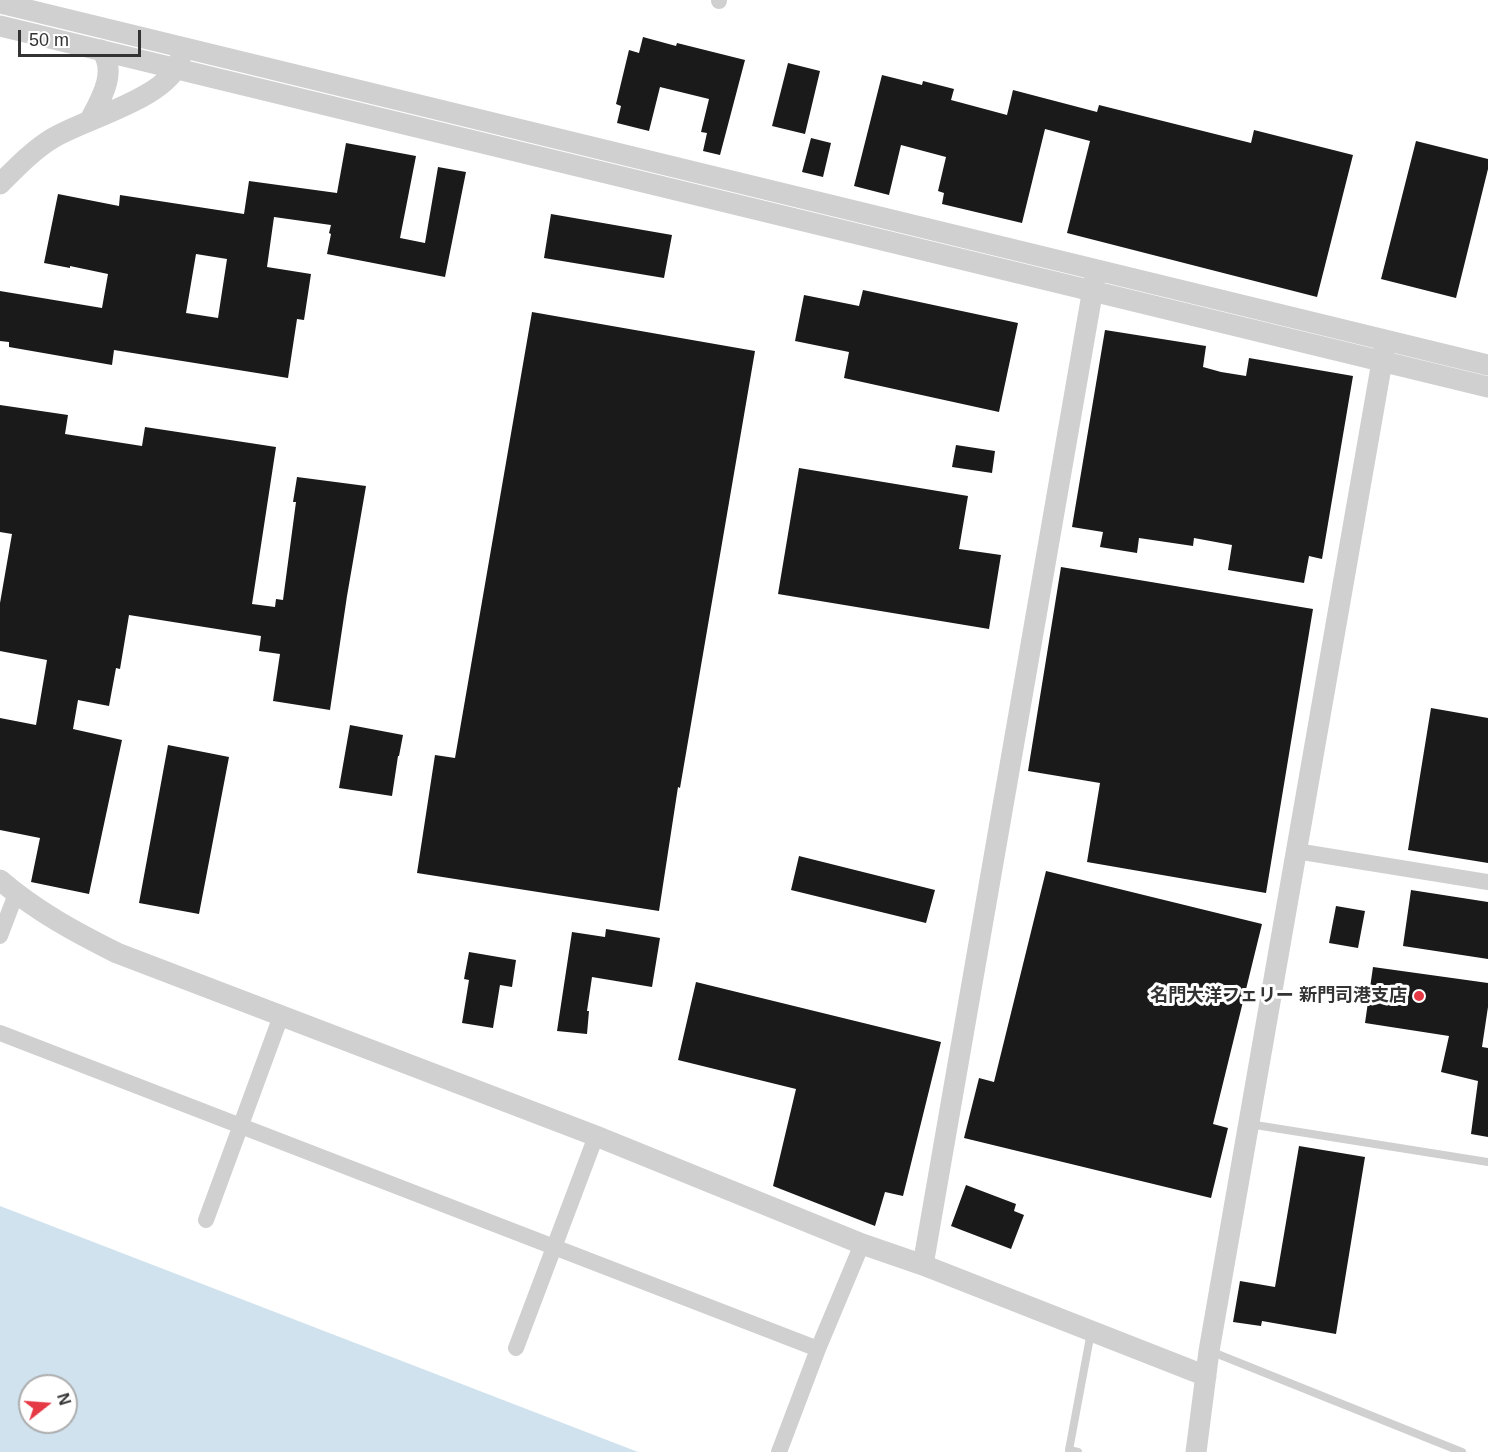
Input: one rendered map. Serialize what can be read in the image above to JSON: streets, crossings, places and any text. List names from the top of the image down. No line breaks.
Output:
{"places":["名門大洋フェリー 新門司港支店"],"scale_bar":"50 m","north":"right"}
